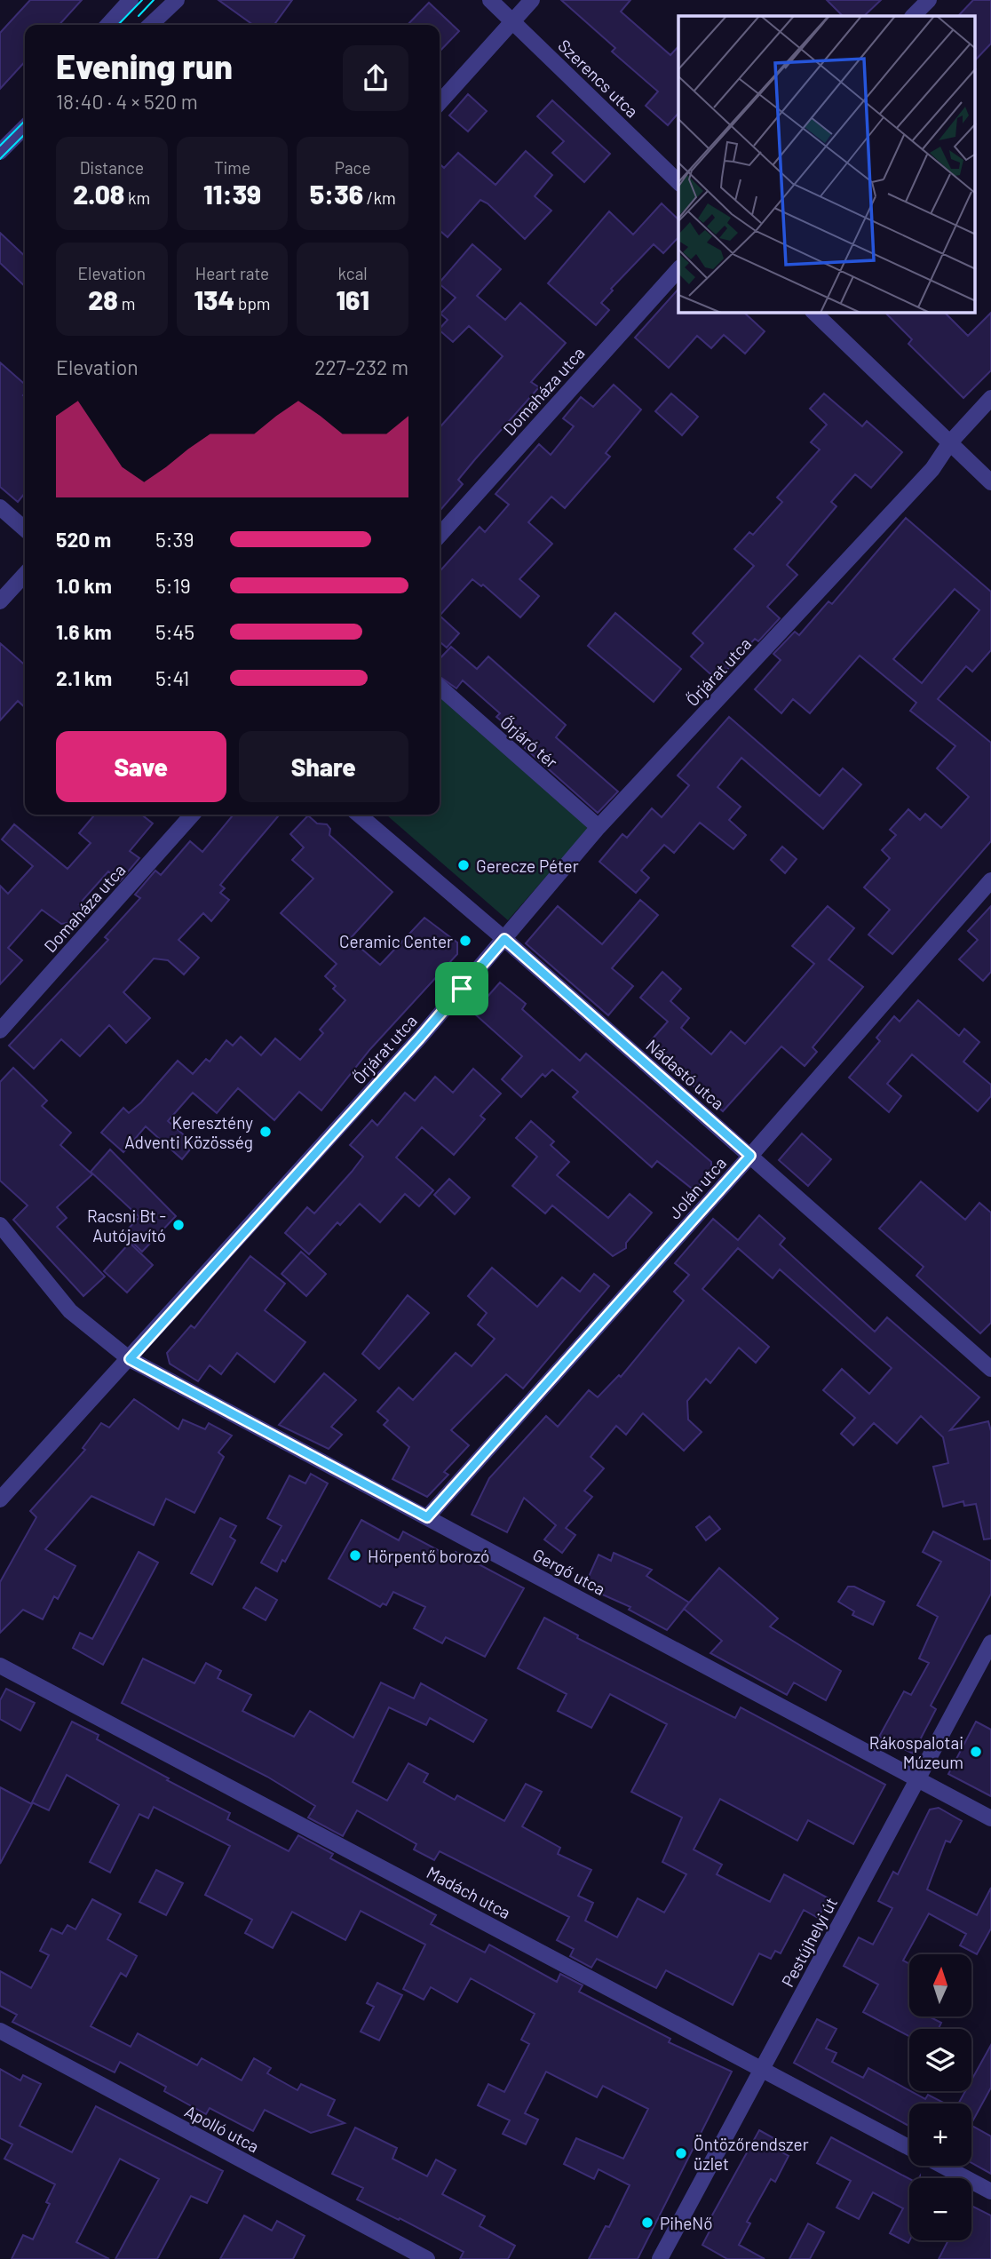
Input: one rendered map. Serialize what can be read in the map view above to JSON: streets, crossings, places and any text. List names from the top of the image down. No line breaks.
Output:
{"streets":{"street":["Szerencs utca","Domaháza utca","Őrjárat utca","Őrjáró tér","Nádastó utca","Jolán utca","Gergő utca","Madách utca","Pestújhelyi út","Apolló utca"]},"crossings":[["Őrjárat utca","Őrjáró tér"],["Őrjárat utca","Nádastó utca"],["Őrjárat utca","Gergő utca"],["Nádastó utca","Jolán utca"],["Jolán utca","Gergő utca"],["Gergő utca","Pestújhelyi út"],["Madách utca","Pestújhelyi út"]],"places":["Gerecze Péter","Ceramic Center","Keresztény Adventi Közösség","Racsni Bt - Autójavító","Hörpentő borozó","Rákospalotai Múzeum","Öntözőrendszer üzlet","PiheNő"],"north":"top","page":{"heading":["Evening run","18:40 · 4 × 520 m"],"stats":[["Distance","2.08 km"],["Time","11:39"],["Pace","5:36 /km"],["Elevation","28 m"],["Heart rate","134 bpm"],["kcal","161"]],"chart":["Elevation","227–232 m"],"list":[{"name":"520 m","note":"5:39"},{"name":"1.0 km","note":"5:19"},{"name":"1.6 km","note":"5:45"},{"name":"2.1 km","note":"5:41"}],"buttons":["Save","Share"],"map_buttons":["+","−"]}}
